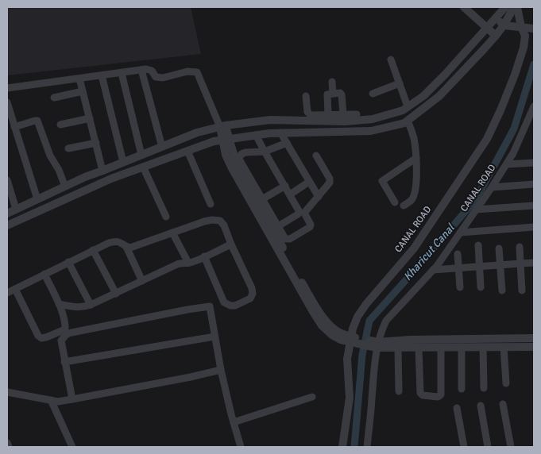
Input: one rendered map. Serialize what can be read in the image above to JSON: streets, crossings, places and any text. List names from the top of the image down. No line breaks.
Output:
{"streets":{"street":["CANAL ROAD"]},"water":["Kharicut Canal"]}
